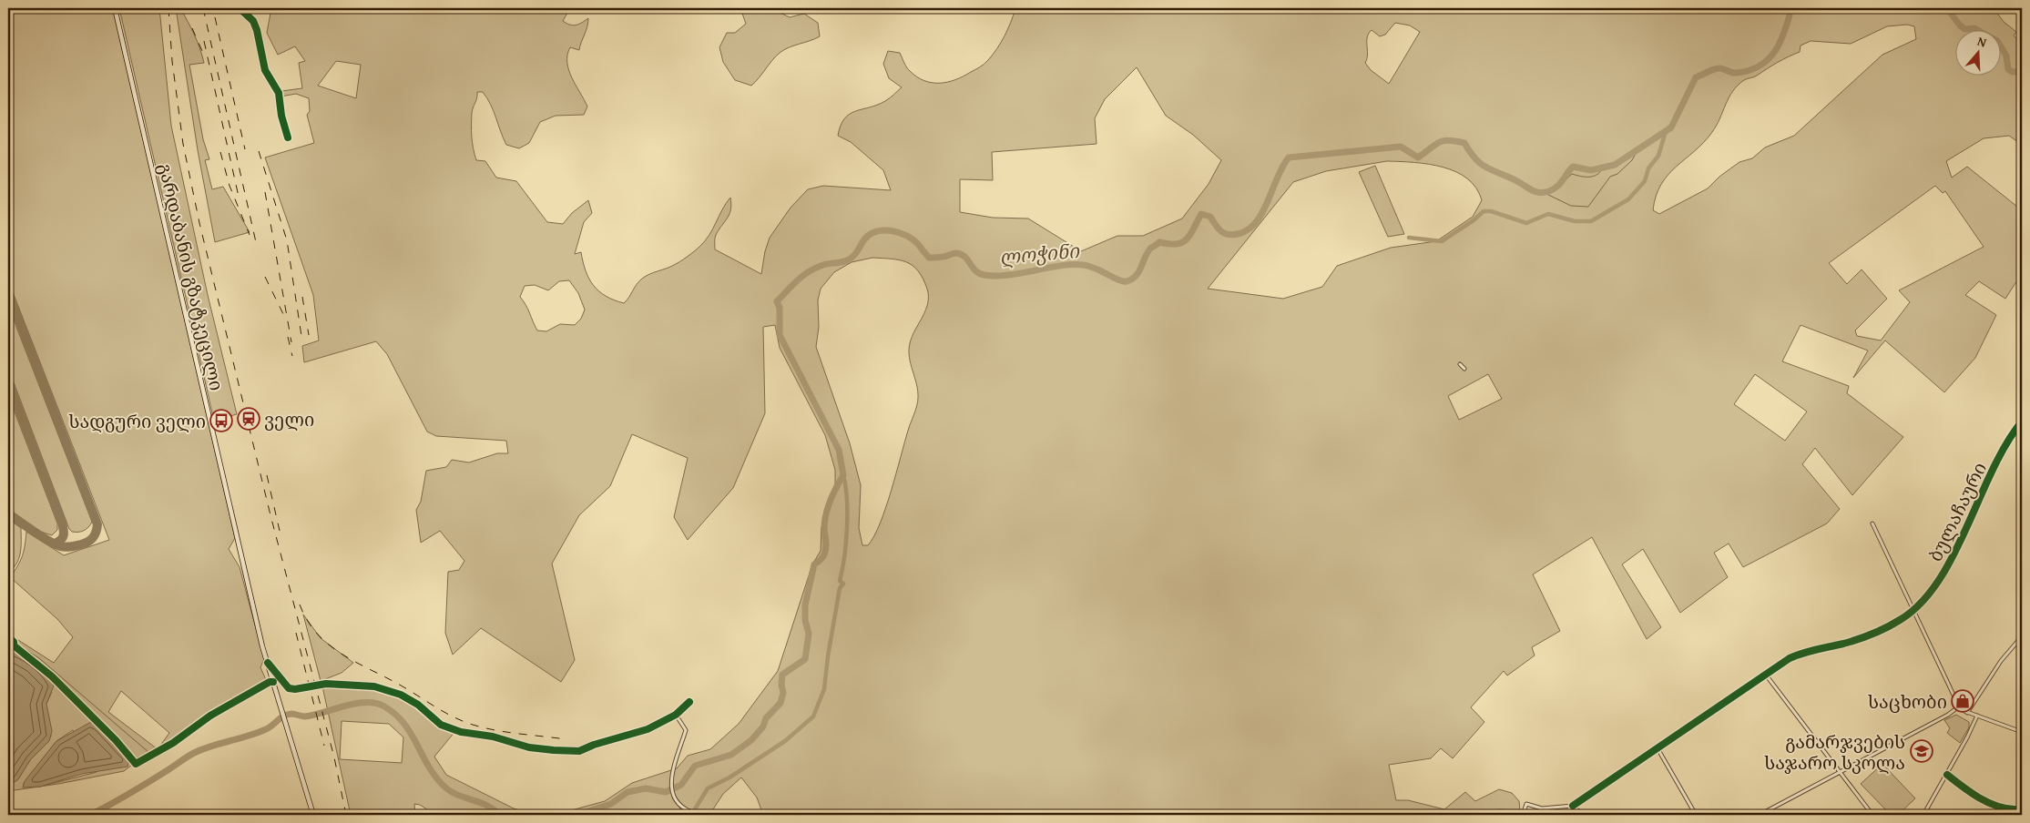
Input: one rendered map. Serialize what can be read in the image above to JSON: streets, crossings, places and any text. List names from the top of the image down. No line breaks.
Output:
{"streets":{"main road":["გარდაბანის გზატკეცილი"],"street":["ბულაჩაური"]},"water":["ლოჭინი"],"places":{"station":["ველი"],"bus stop":["სადგური ველი"],"shop":["საცხობი"],"school or university":["გამარჯვების საჯარო სკოლა"]},"north":"top"}
